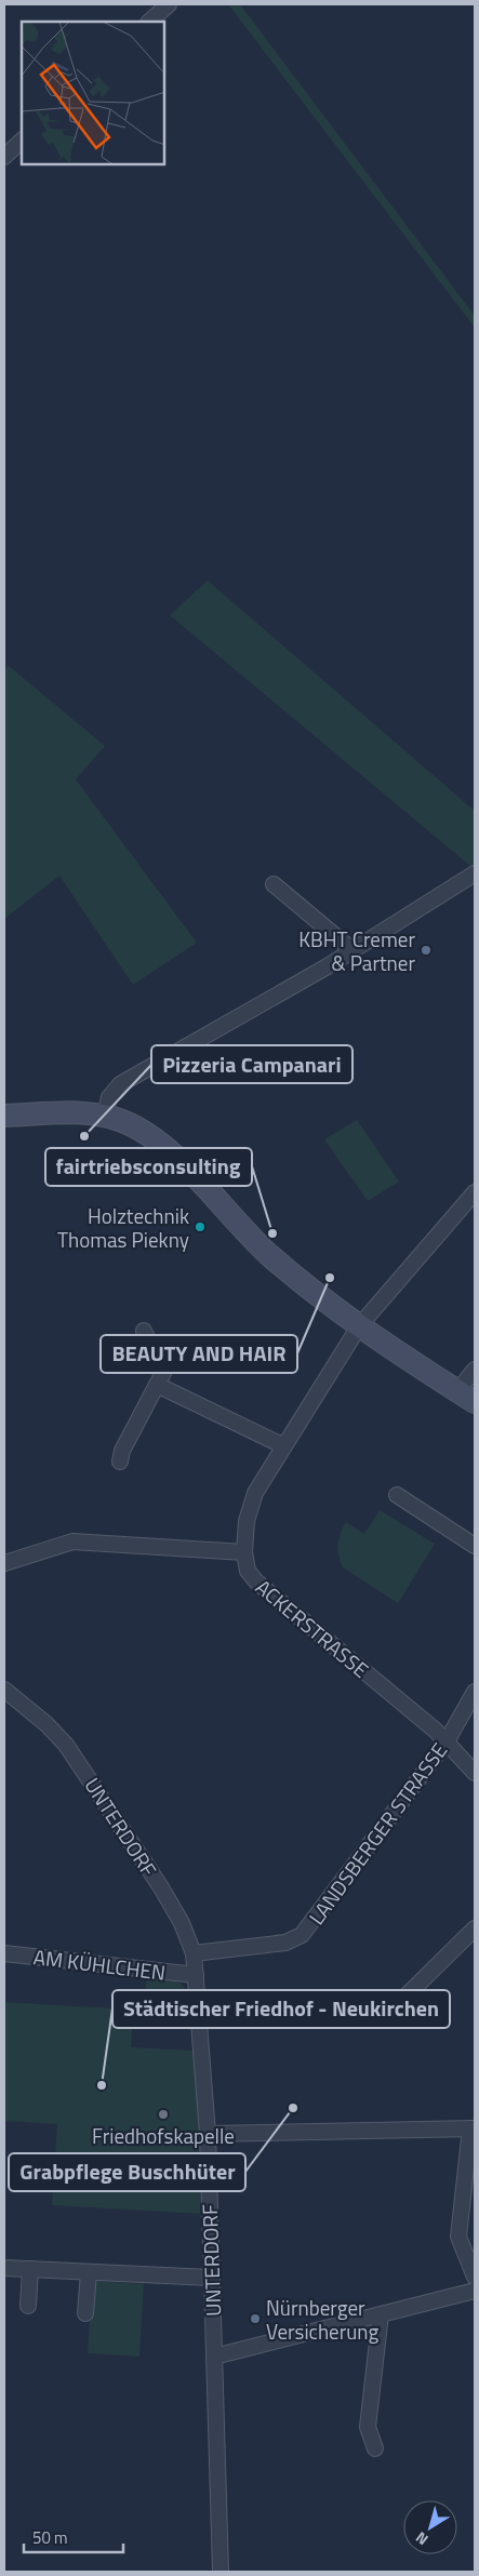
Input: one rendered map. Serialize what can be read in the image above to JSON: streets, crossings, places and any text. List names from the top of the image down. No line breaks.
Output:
{"streets":{"street":["ACKERSTRASSE","UNTERDORF","LANDSBERGER STRASSE","AM KÜHLCHEN"]},"crossings":[["ACKERSTRASSE","LANDSBERGER STRASSE"],["UNTERDORF","LANDSBERGER STRASSE"],["UNTERDORF","AM KÜHLCHEN"]],"places":["KBHT Cremer & Partner","Pizzeria Campanari","Holztechnik Thomas Piekny","fairtriebsconsulting","BEAUTY AND HAIR","Städtischer Friedhof - Neukirchen","Grabpflege Buschhüter","Friedhofskapelle","Nürnberger Versicherung"],"scale_bar":"50 m","north":"bottom left"}
